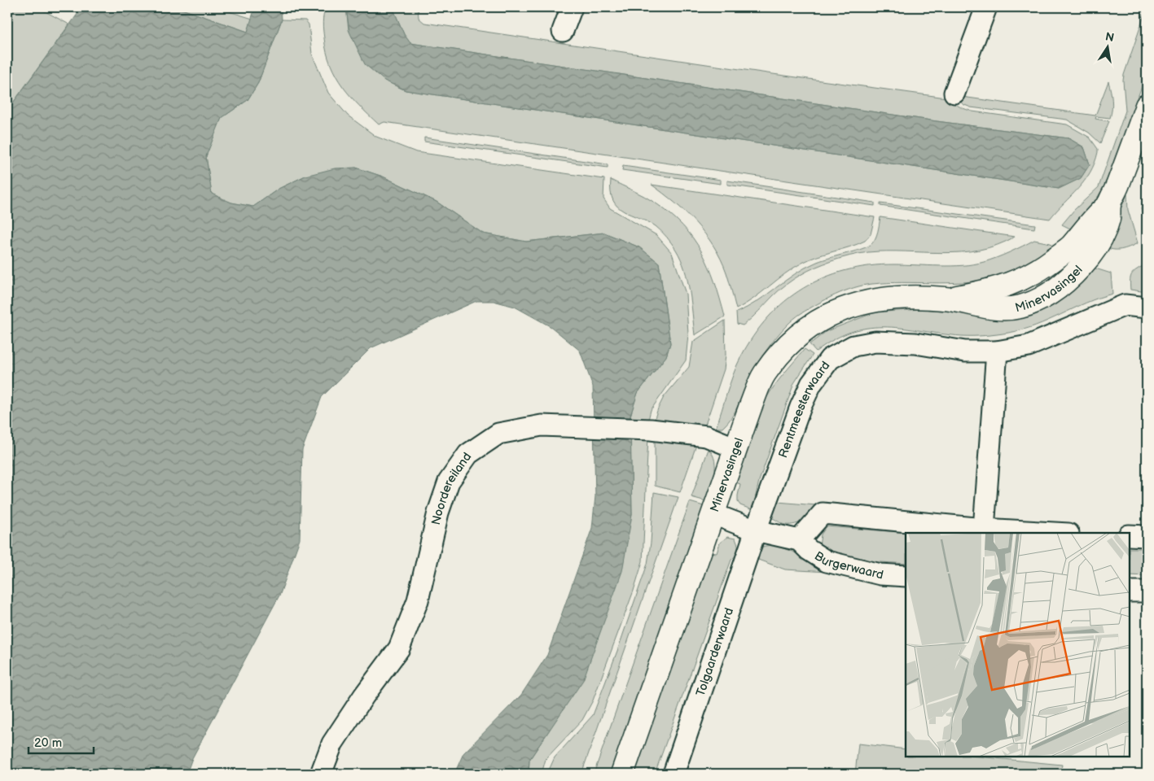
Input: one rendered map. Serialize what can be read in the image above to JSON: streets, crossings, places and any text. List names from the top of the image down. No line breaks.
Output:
{"streets":{"street":["Minervasingel","Rentmeesterwaard","Noordereiland","Burgerwaard","Tolgaarderwaard"]},"crossings":[["Minervasingel","Noordereiland"],["Minervasingel","Burgerwaard"],["Rentmeesterwaard","Burgerwaard"],["Rentmeesterwaard","Tolgaarderwaard"],["Burgerwaard","Tolgaarderwaard"]],"scale_bar":"20 m","north":"top"}
